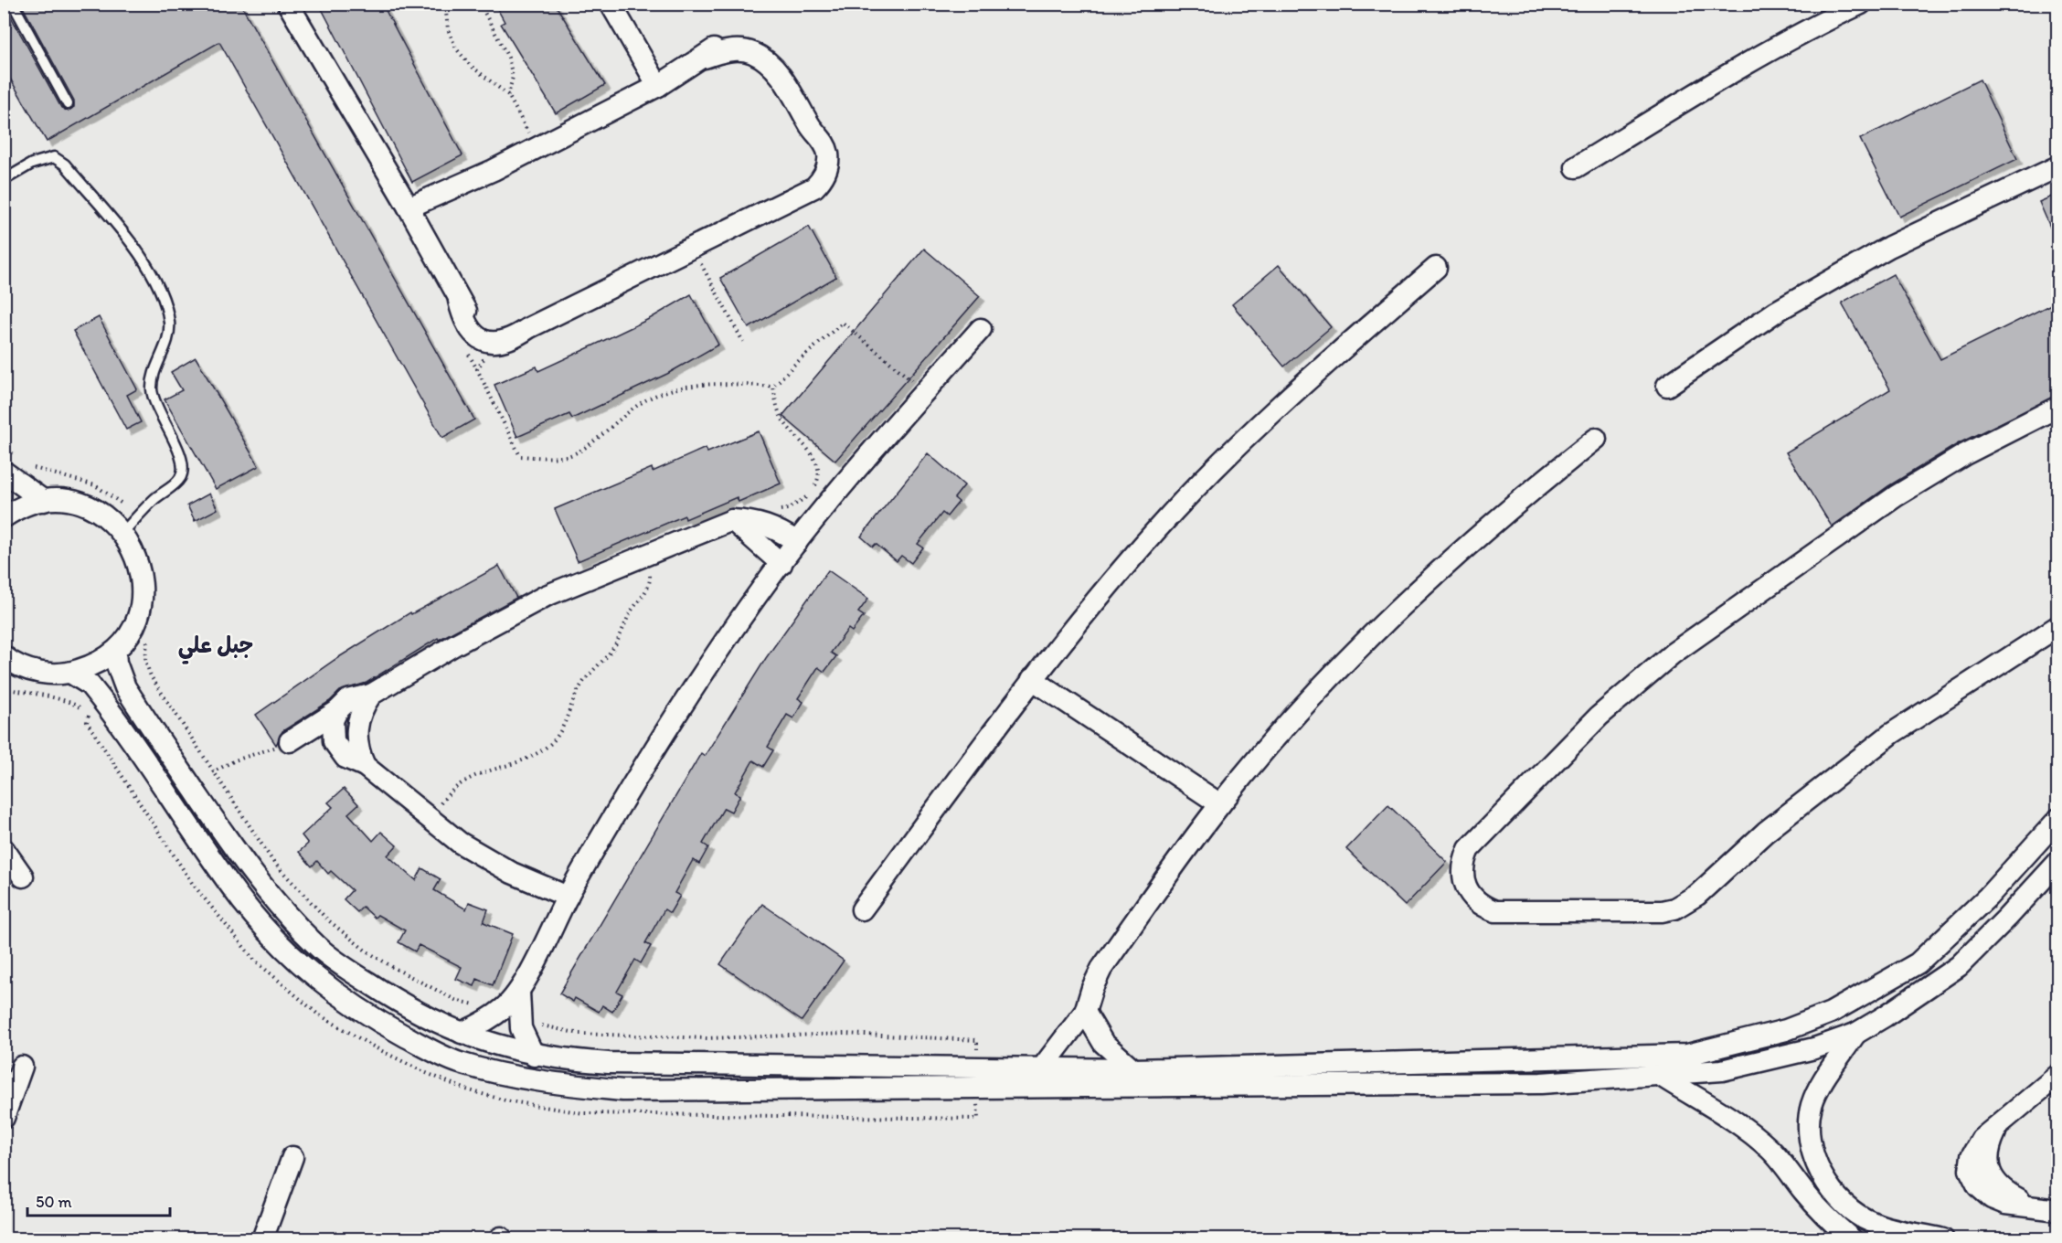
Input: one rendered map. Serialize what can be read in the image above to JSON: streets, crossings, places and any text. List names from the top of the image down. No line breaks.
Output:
{"districts":["جبل علي"],"scale_bar":"50 m"}
